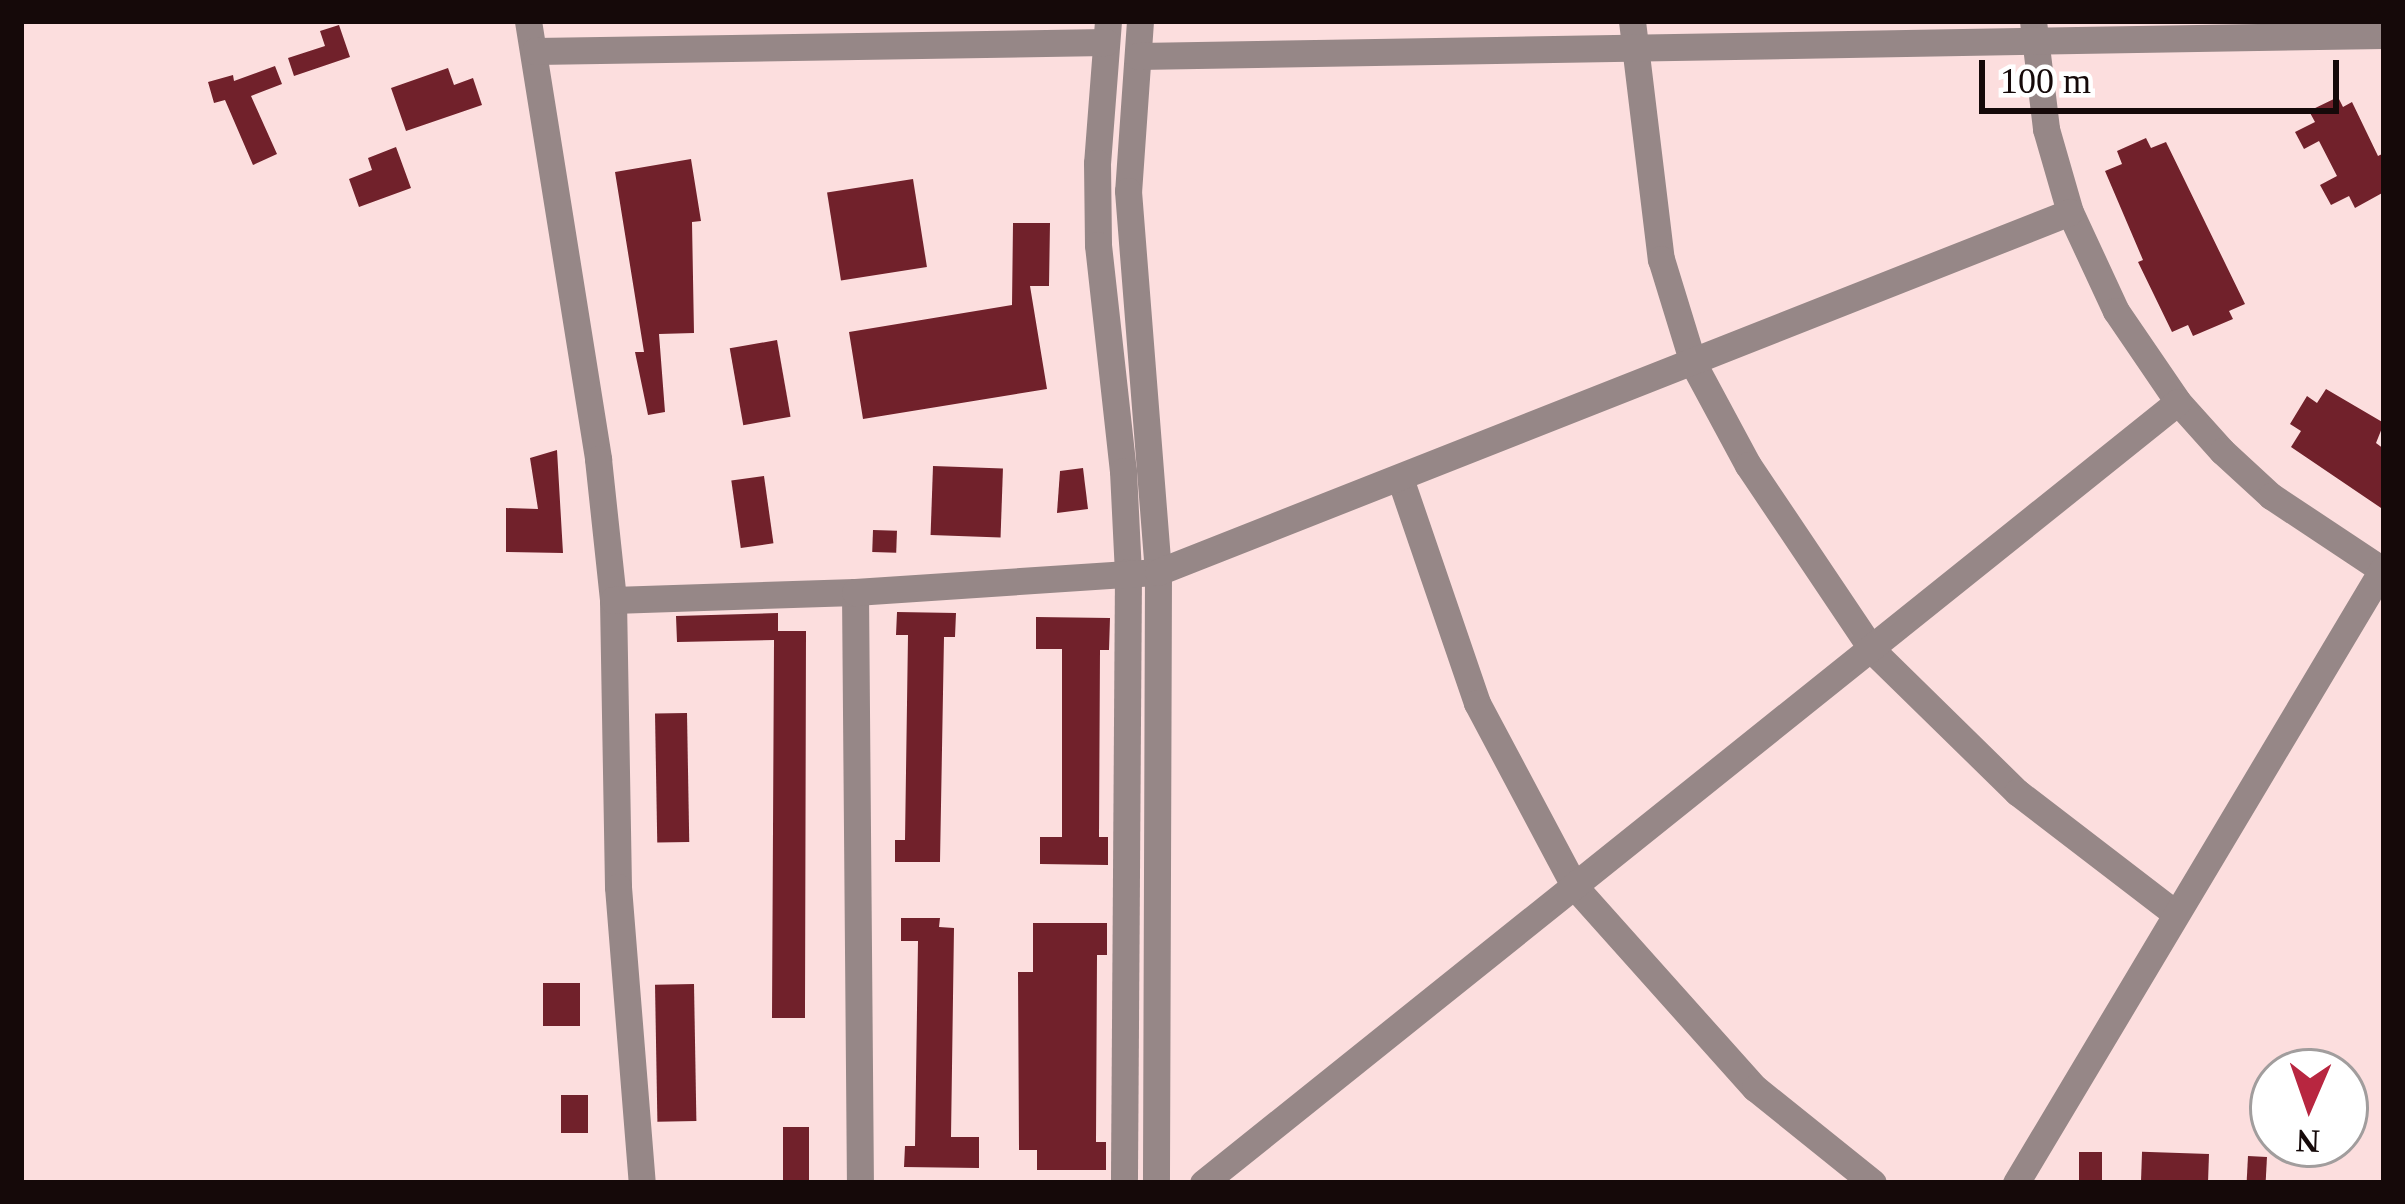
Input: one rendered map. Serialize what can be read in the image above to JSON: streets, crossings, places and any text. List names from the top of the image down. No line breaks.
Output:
{"scale_bar":"100 m","north":"bottom"}
